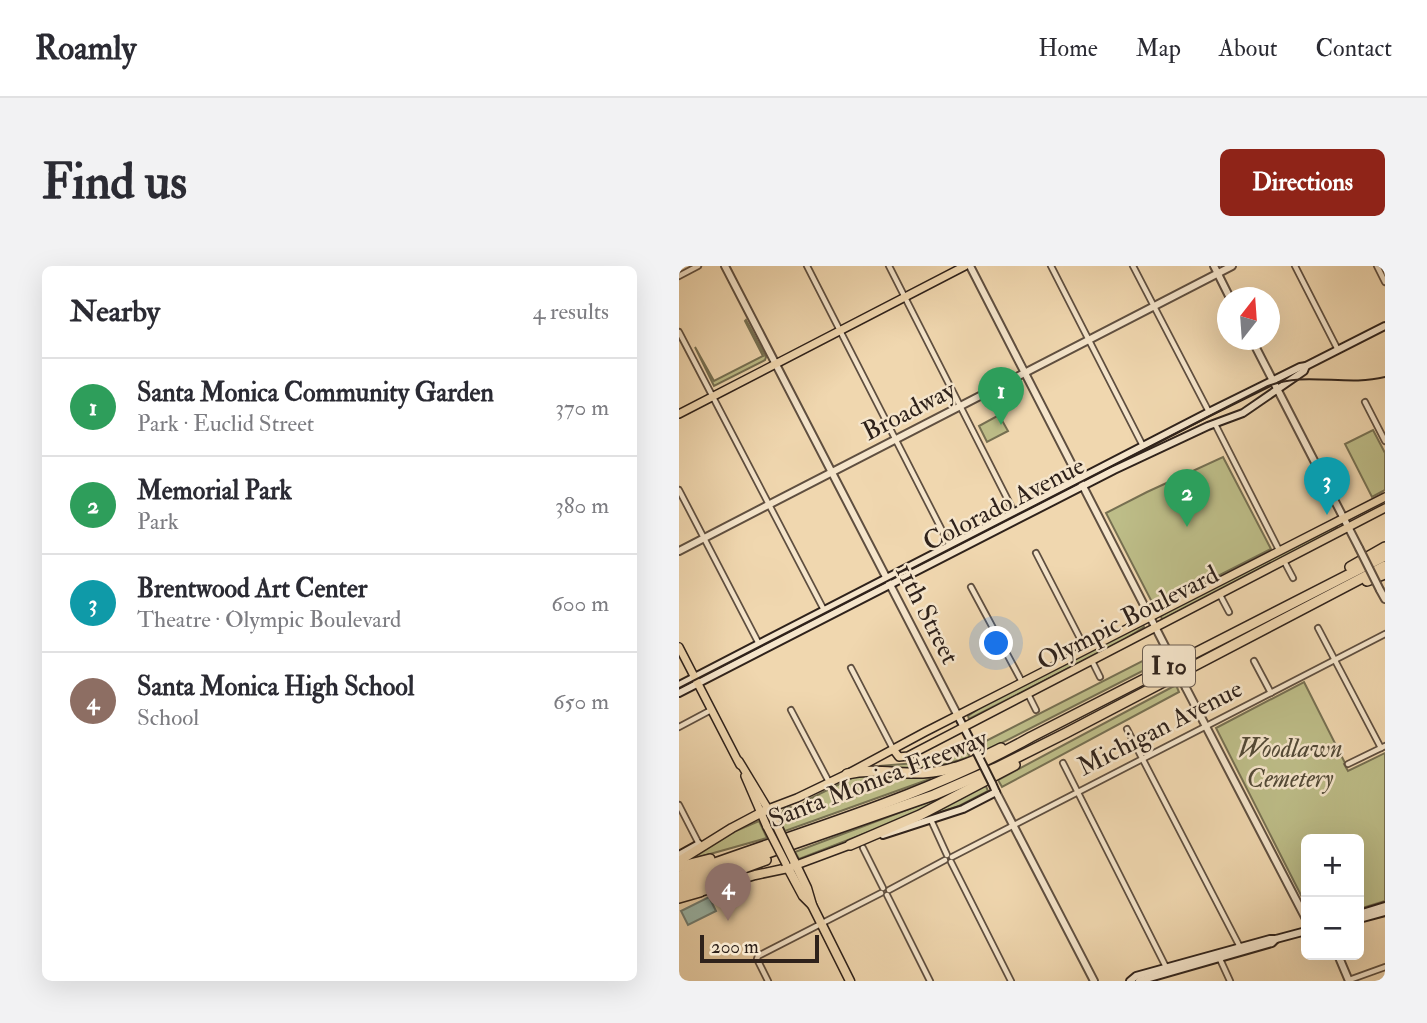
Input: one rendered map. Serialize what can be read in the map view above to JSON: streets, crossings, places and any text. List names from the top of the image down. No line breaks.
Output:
{"streets":{"highway":["Olympic Boulevard","I 10","Santa Monica Freeway"],"street":["Broadway","Colorado Avenue","11th Street","Michigan Avenue"]},"crossings":[["Broadway","11th Street"],["Colorado Avenue","11th Street"],["11th Street","Olympic Boulevard"],["11th Street","Michigan Avenue"]],"parks":["Woodlawn Cemetery"],"scale_bar":"200 m","north":"top","page":{"header":"Roamly","nav":["Home","Map","About","Contact"],"buttons":"Directions","title":"Find us","heading":["Nearby","4 results"],"list":[{"mark":"1","name":"Santa Monica Community Garden","note":"Park · Euclid Street","value":"370 m"},{"mark":"2","name":"Memorial Park","note":"Park","value":"380 m"},{"mark":"3","name":"Brentwood Art Center","note":"Theatre · Olympic Boulevard","value":"600 m"},{"mark":"4","name":"Santa Monica High School","note":"School","value":"650 m"}],"pins":["1","3","2","4"],"map_buttons":["+","−"],"scale":"200 m"}}
